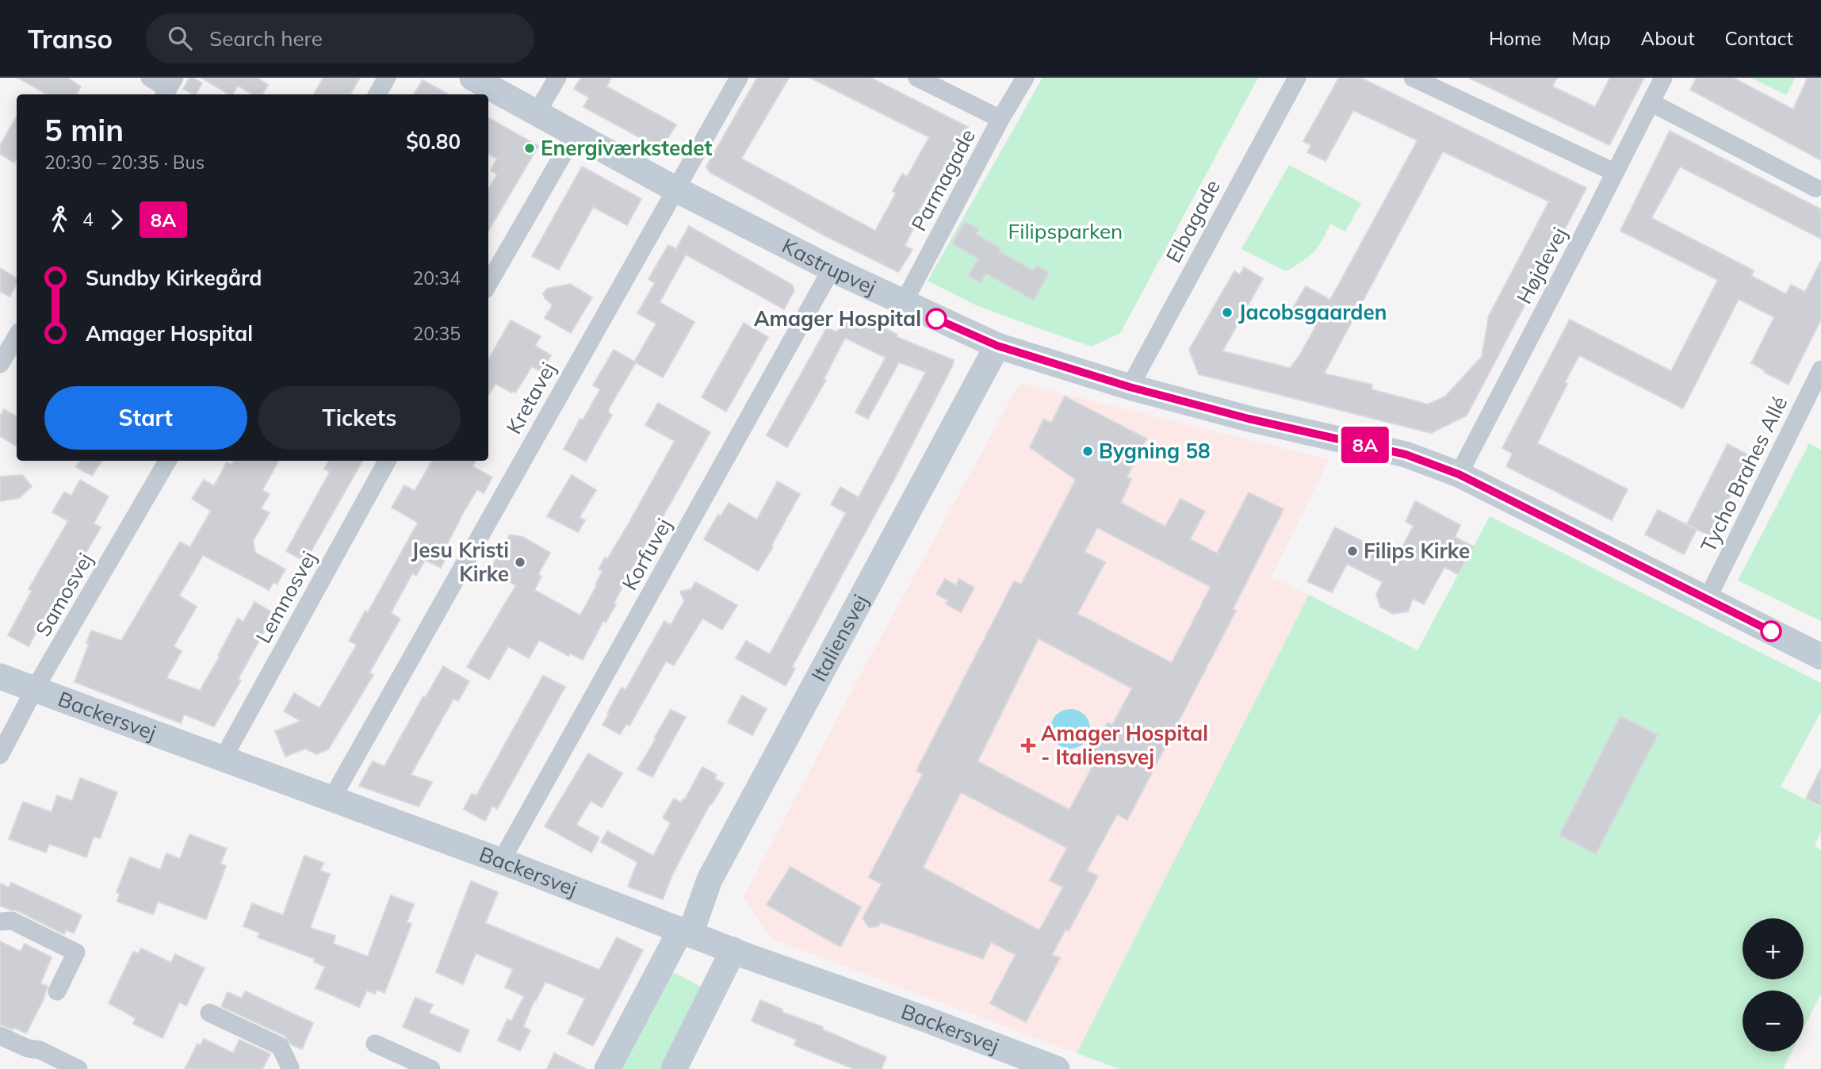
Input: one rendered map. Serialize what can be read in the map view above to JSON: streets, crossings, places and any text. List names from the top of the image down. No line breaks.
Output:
{"streets":{"street":["Parmagade","Elbagade","Højdevej","Kastrupvej","Kretavej","Tycho Brahes Allé","Korfuvej","Samosvej","Lemnosvej","Italiensvej","Backersvej"]},"crossings":[["Parmagade","Kastrupvej"],["Elbagade","Kastrupvej"],["Højdevej","Kastrupvej"],["Kastrupvej","Kretavej"],["Kastrupvej","Tycho Brahes Allé"],["Kastrupvej","Korfuvej"],["Kastrupvej","Italiensvej"],["Kretavej","Backersvej"],["Korfuvej","Backersvej"],["Samosvej","Backersvej"],["Lemnosvej","Backersvej"],["Italiensvej","Backersvej"]],"parks":["Filipsparken"],"places":{"other":["Energiværkstedet","Jacobsgaarden","Amager Hospital","Bygning 58","Filips Kirke","Jesu Kristi Kirke"],"health":["Amager Hospital - Italiensvej"]},"lines":["bus line 8A"],"page":{"header":"Transo","search":"Search here","nav":["Home","Map","About","Contact"],"on_map":"8A","heading":["5 min","20:30 – 20:35 · Bus","$0.80"],"legs":["4","8A"],"list":[{"name":"Sundby Kirkegård","value":"20:34"},{"name":"Amager Hospital","value":"20:35"}],"buttons":["Start","Tickets"],"map_buttons":["+","−"]}}
